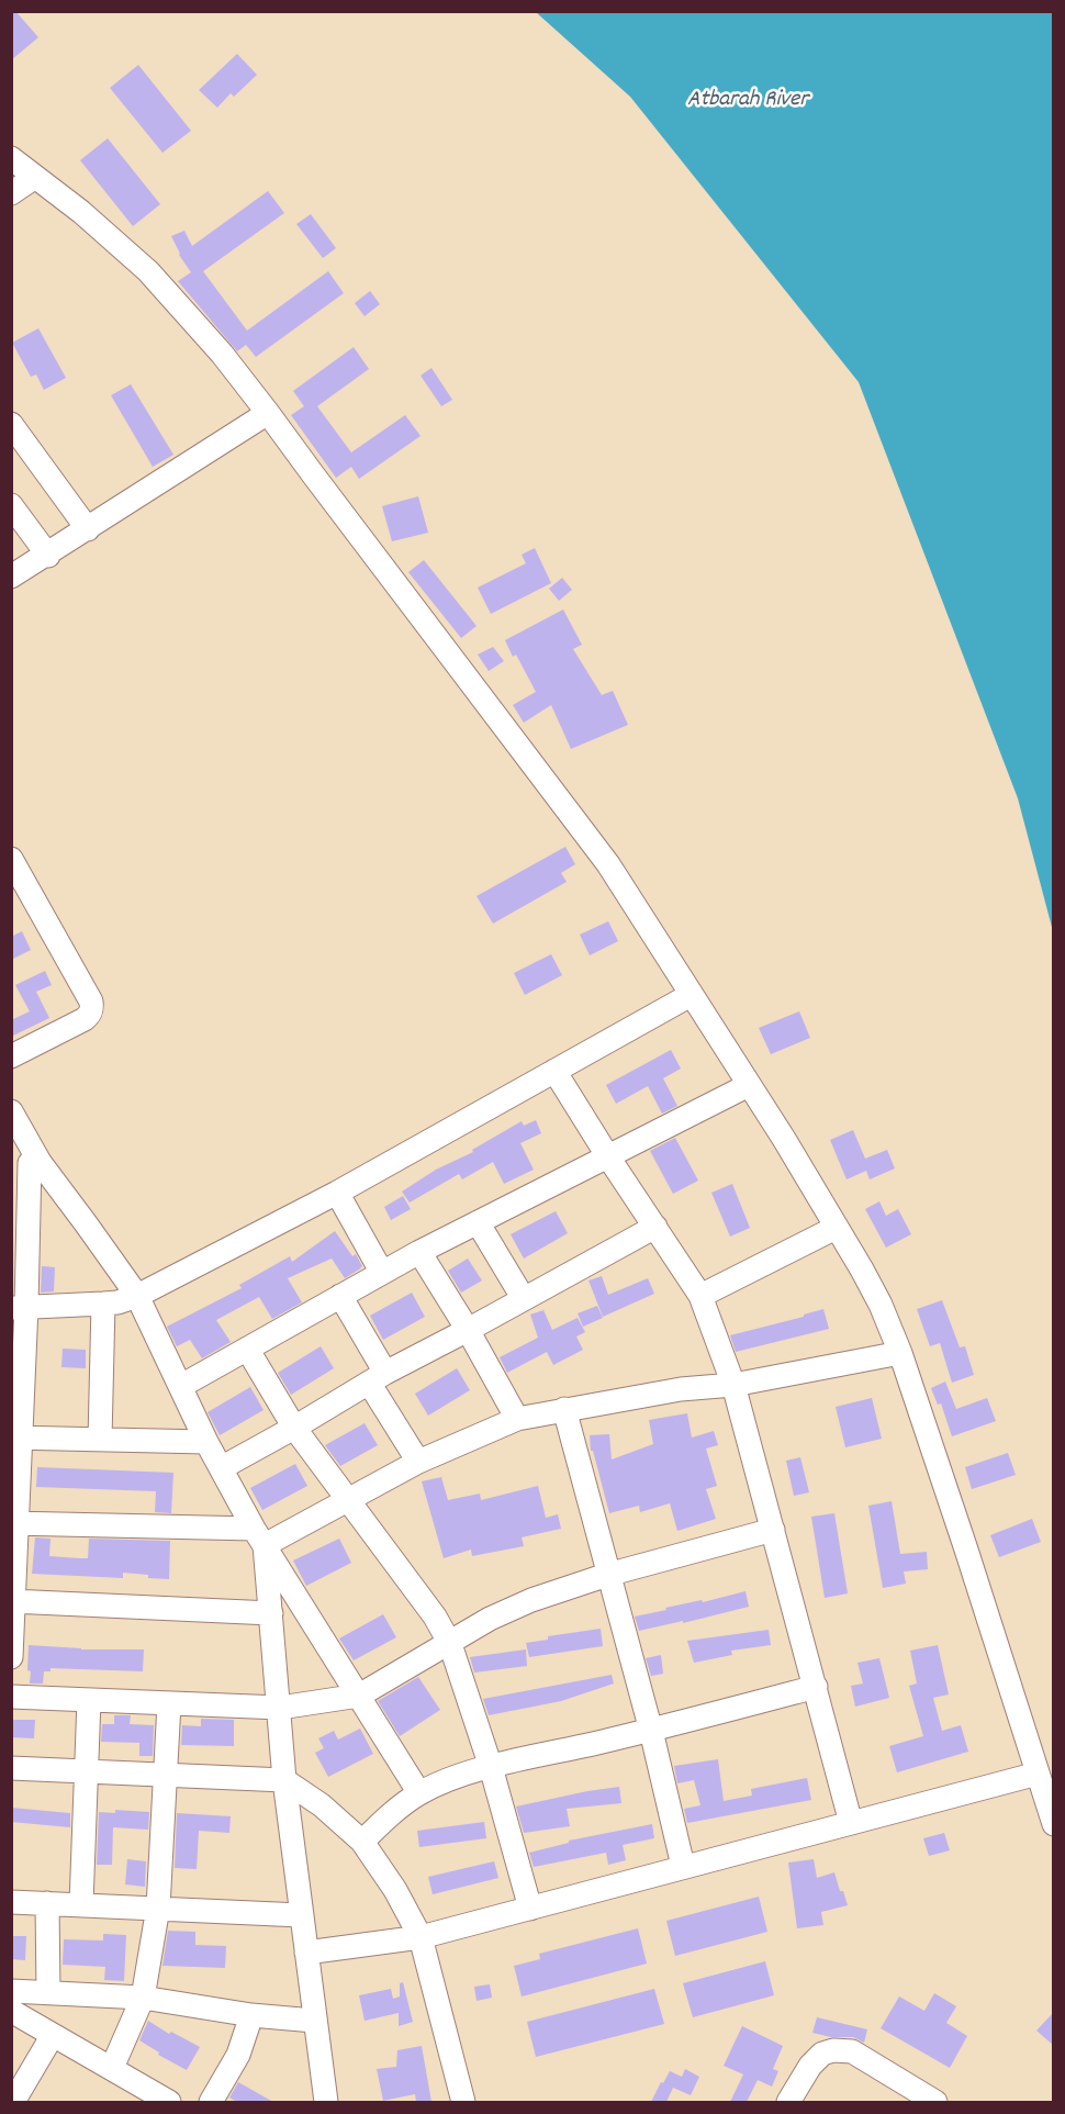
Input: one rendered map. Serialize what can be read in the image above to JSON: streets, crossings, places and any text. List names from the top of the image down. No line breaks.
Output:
{"water":["Atbarah River"]}
